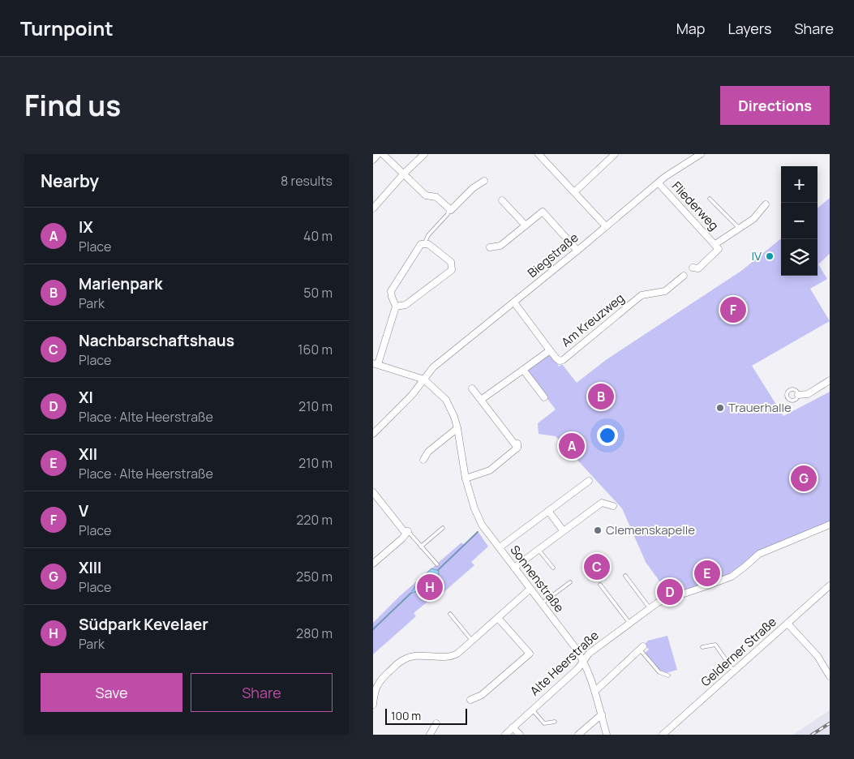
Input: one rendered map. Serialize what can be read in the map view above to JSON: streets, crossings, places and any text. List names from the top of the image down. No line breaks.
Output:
{"streets":{"street":["Fliederweg","Biegstraße","Am Kreuzweg","Sonnenstraße","Gelderner Straße","Alte Heerstraße"]},"crossings":[["Fliederweg","Biegstraße"],["Biegstraße","Am Kreuzweg"],["Biegstraße","Sonnenstraße"],["Sonnenstraße","Alte Heerstraße"]],"places":["IV","Trauerhalle","Clemenskapelle"],"scale_bar":"100 m","page":{"header":"Turnpoint","nav":["Map","Layers","Share"],"title":"Find us","buttons":["Directions",["Save","Share"]],"heading":["Nearby","8 results"],"map_buttons":["+","−"],"list":[{"mark":"A","name":"IX","note":"Place","value":"40 m"},{"mark":"B","name":"Marienpark","note":"Park","value":"50 m"},{"mark":"C","name":"Nachbarschaftshaus","note":"Place","value":"160 m"},{"mark":"D","name":"XI","note":"Place · Alte Heerstraße","value":"210 m"},{"mark":"E","name":"XII","note":"Place · Alte Heerstraße","value":"210 m"},{"mark":"F","name":"V","note":"Place","value":"220 m"},{"mark":"G","name":"XIII","note":"Place","value":"250 m"},{"mark":"H","name":"Südpark Kevelaer","note":"Park","value":"280 m"}],"pins":["F","B","A","G","C","E","H","D"],"scale":"100 m"}}
